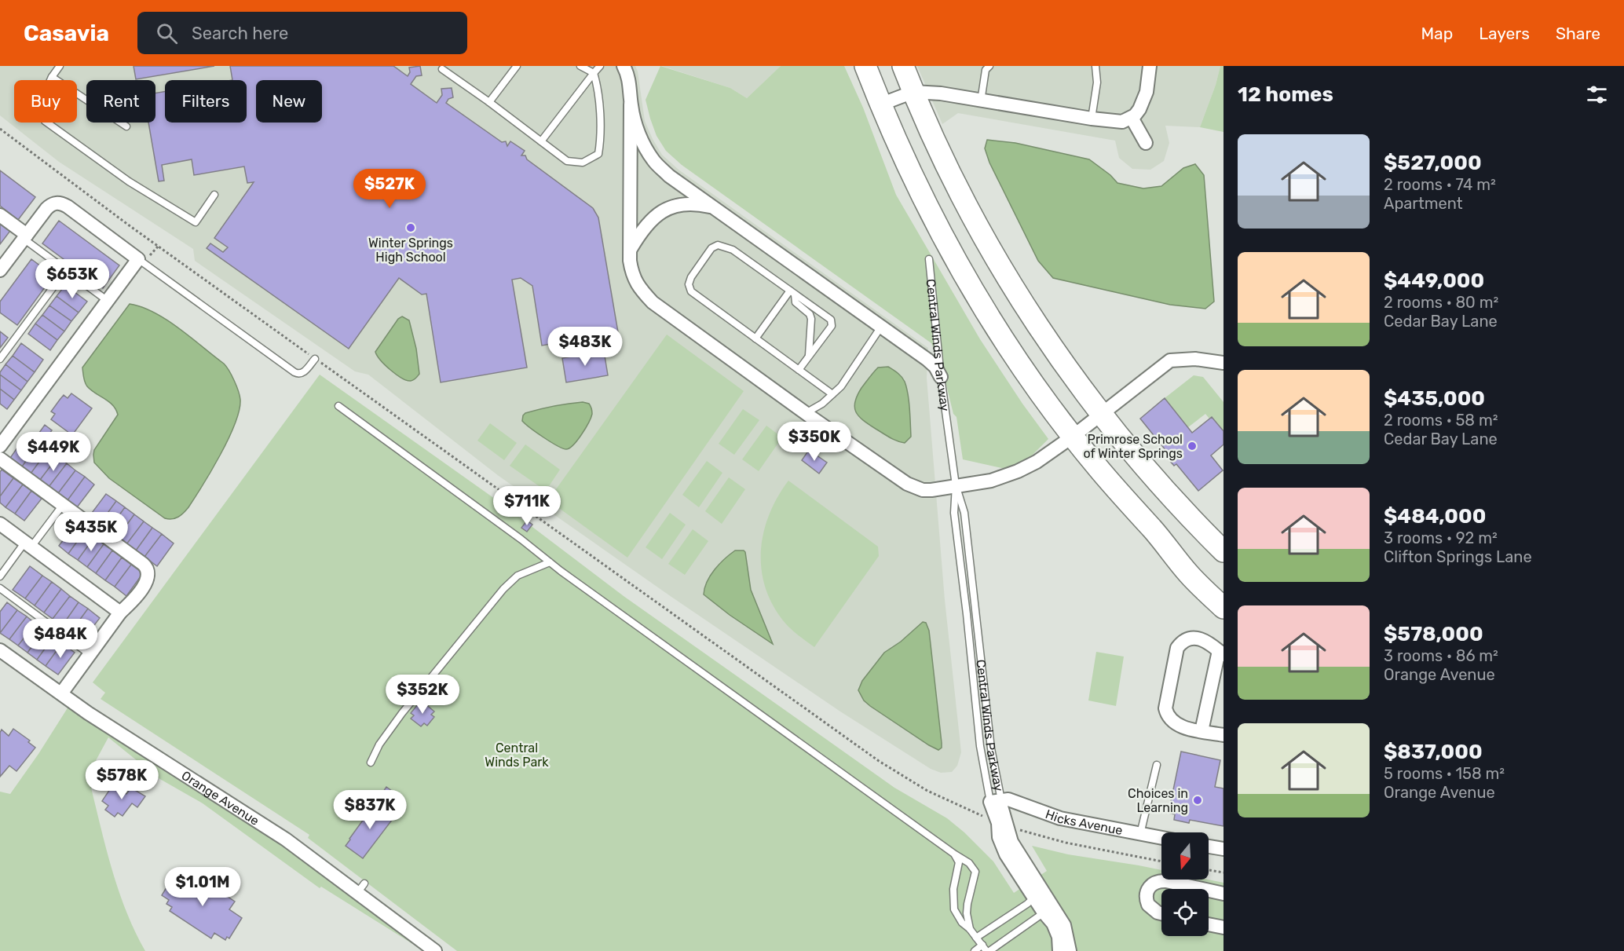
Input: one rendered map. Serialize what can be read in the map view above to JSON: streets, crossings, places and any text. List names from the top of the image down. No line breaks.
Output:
{"streets":{"street":["Central Winds Parkway","Orange Avenue","Hicks Avenue"]},"crossings":[["Central Winds Parkway","Hicks Avenue"]],"parks":["Central Winds Park"],"places":["Winter Springs High School","Primrose School of Winter Springs","Choices in Learning"],"north":"bottom","page":{"header":"Casavia","search":"Search here","nav":["Map","Layers","Share"],"heading":"12 homes","chip":["Buy","Rent","Filters","New"],"list":[{"name":"$527,000","note":"2 rooms · 74 m² · Apartment"},{"name":"$449,000","note":"2 rooms · 80 m² · Cedar Bay Lane"},{"name":"$435,000","note":"2 rooms · 58 m² · Cedar Bay Lane"},{"name":"$484,000","note":"3 rooms · 92 m² · Clifton Springs Lane"},{"name":"$578,000","note":"3 rooms · 86 m² · Orange Avenue"},{"name":"$837,000","note":"5 rooms · 158 m² · Orange Avenue"}],"price":["$527K","$653K","$483K","$350K","$449K","$711K","$435K","$484K","$352K","$578K","$837K","$1.01M"]}}
